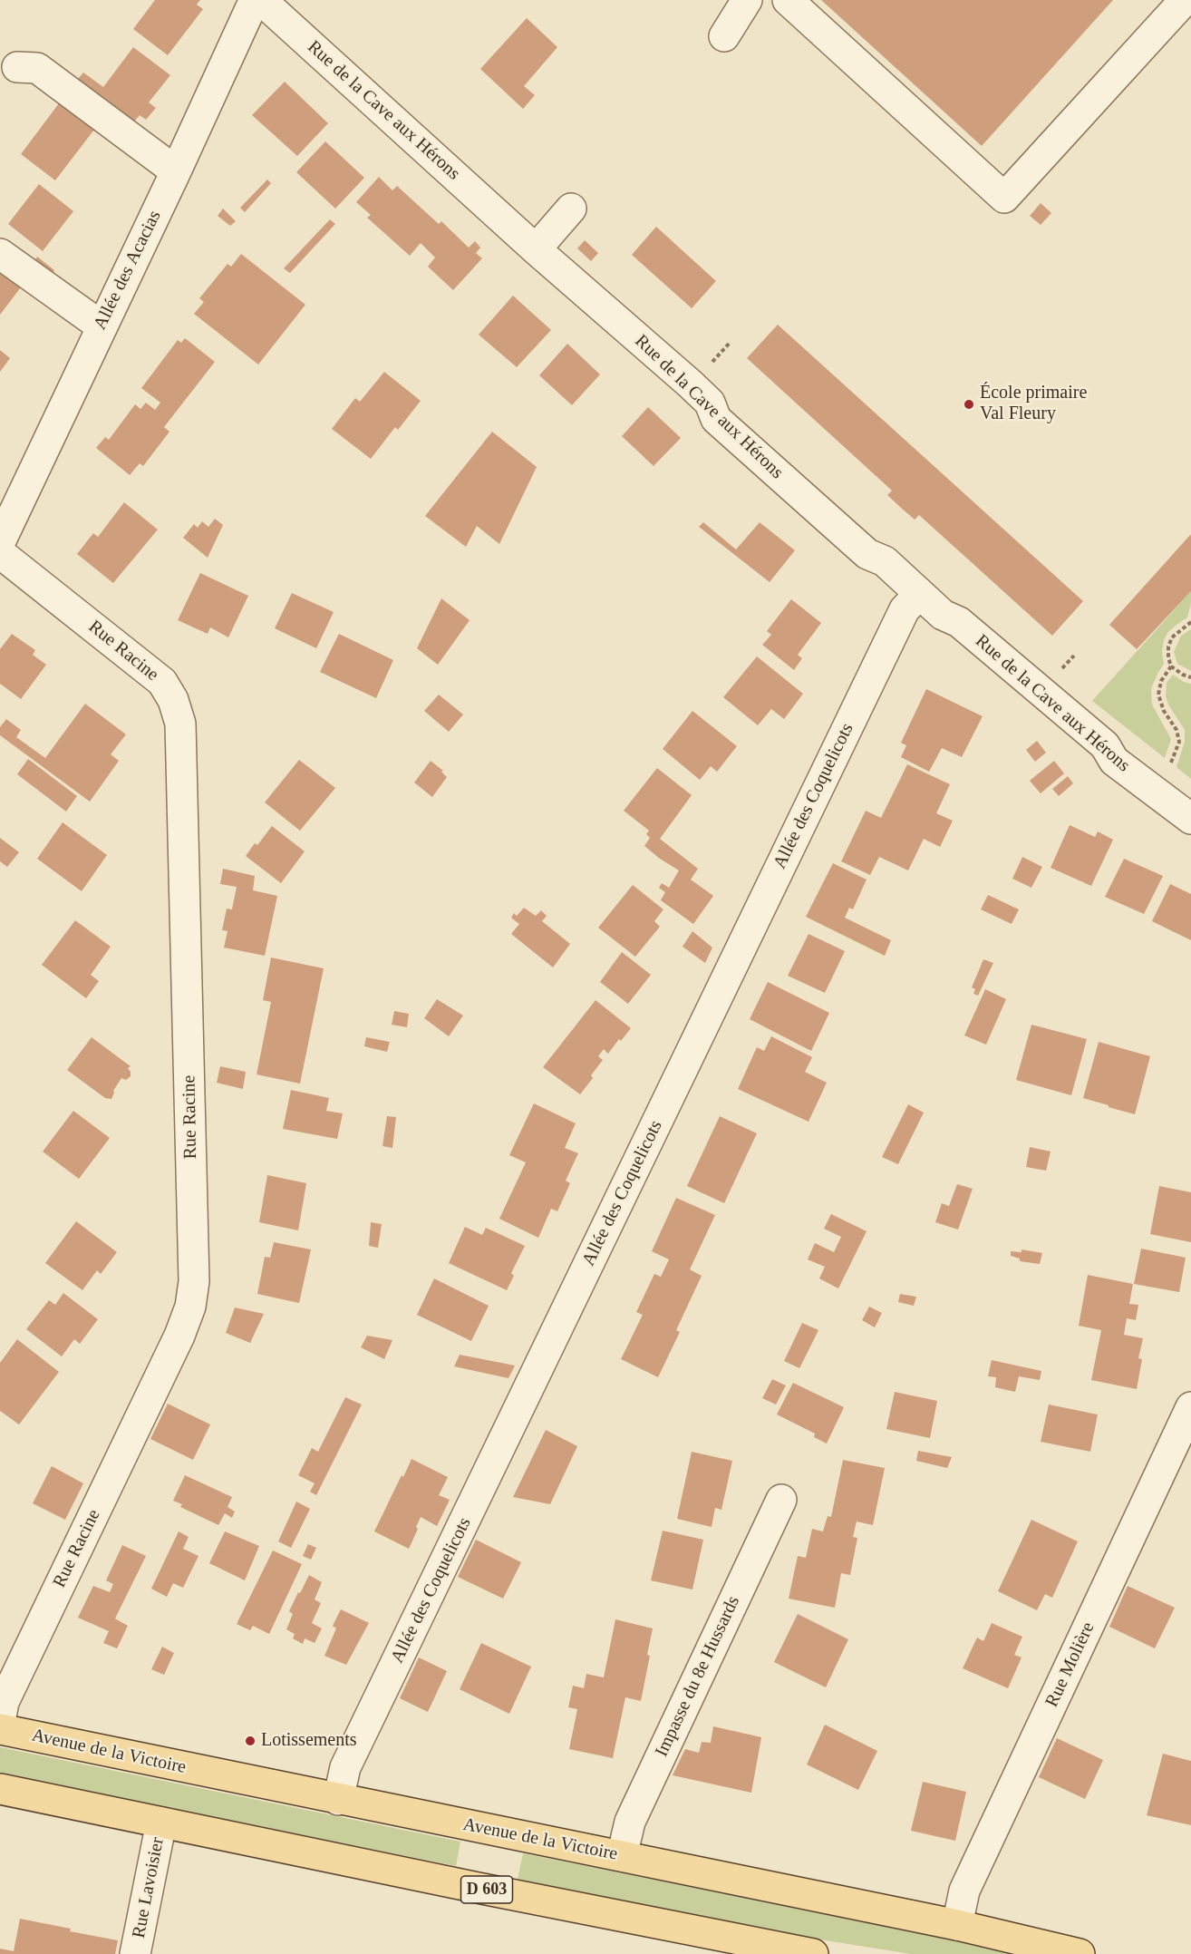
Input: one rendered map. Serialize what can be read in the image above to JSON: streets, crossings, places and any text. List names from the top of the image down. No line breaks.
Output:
{"streets":{"main road":["Avenue de la Victoire","D 603"],"street":["Rue de la Cave aux Hérons","Allée des Acacias","Rue Racine","Allée des Coquelicots","Rue Molière","Impasse du 8e Hussards","Rue Lavoisier"]},"crossings":[["Rue de la Cave aux Hérons","Allée des Acacias"],["Rue de la Cave aux Hérons","Allée des Coquelicots"],["Allée des Coquelicots","Avenue de la Victoire"],["Rue Molière","Avenue de la Victoire"],["Impasse du 8e Hussards","Avenue de la Victoire"],["Rue Lavoisier","D 603"]],"places":["École primaire Val Fleury","Lotissements"]}
